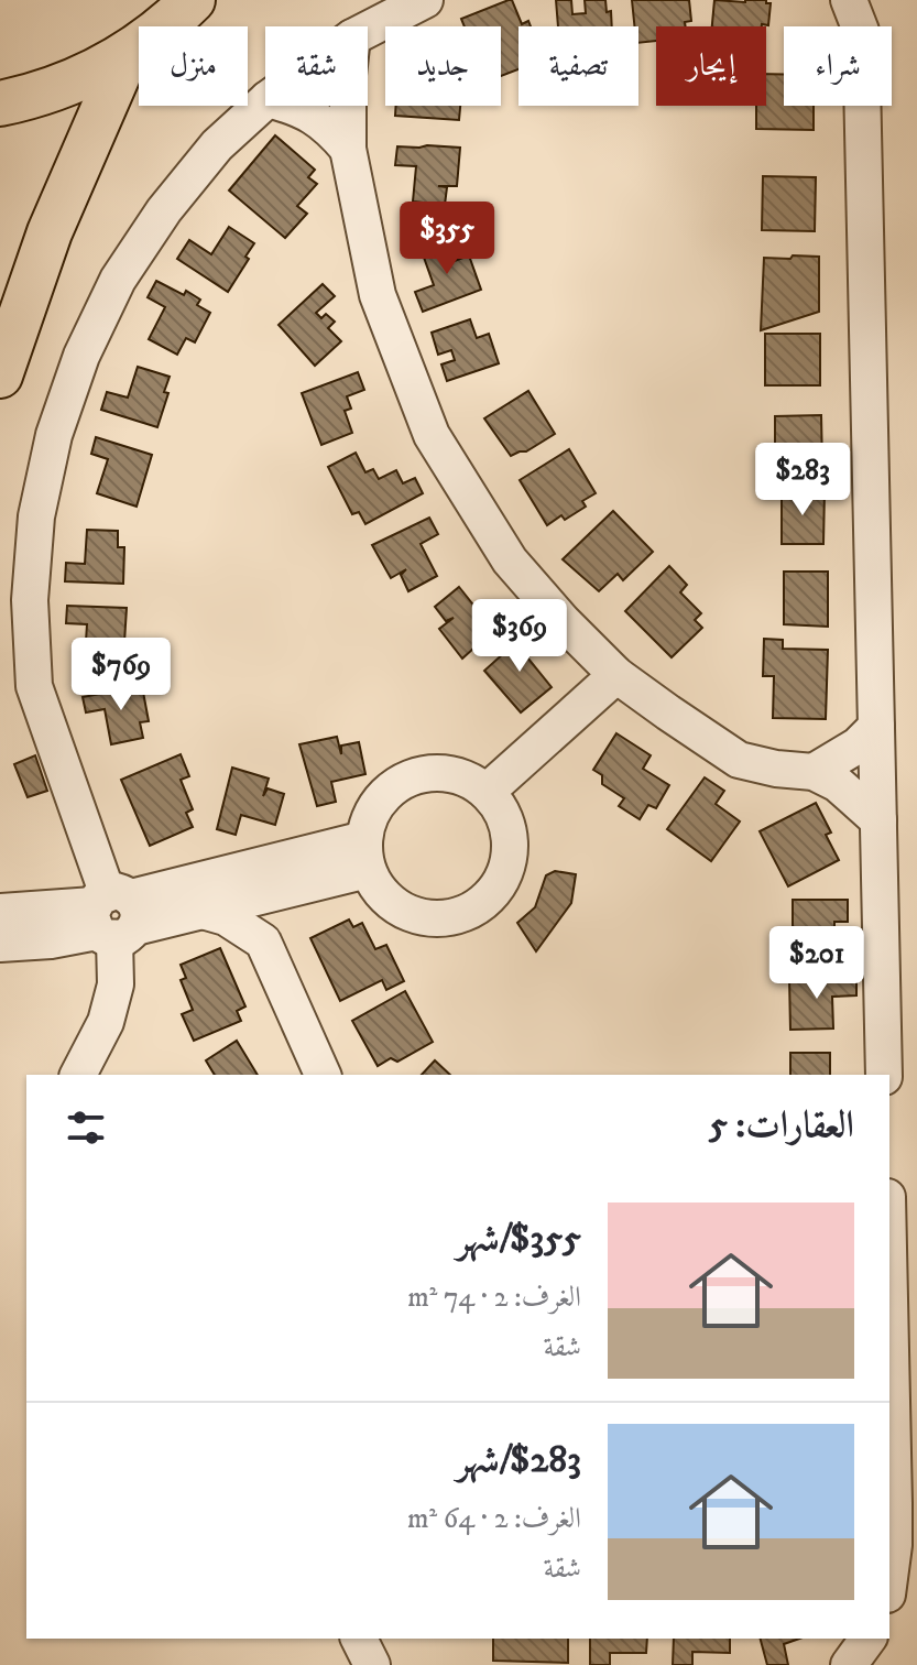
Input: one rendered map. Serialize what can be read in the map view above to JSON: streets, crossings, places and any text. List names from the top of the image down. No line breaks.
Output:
{"page":{"chip":["شراء","إيجار","تصفية","جديد","شقة","منزل"],"price":["$355","$283","$369","$769","$201"],"heading":"العقارات: 5","list":[{"name":"$355/شهر","note":"الغرف: 2 · 74 m² · شقة"},{"name":"$283/شهر","note":"الغرف: 2 · 64 m² · شقة"}]}}
